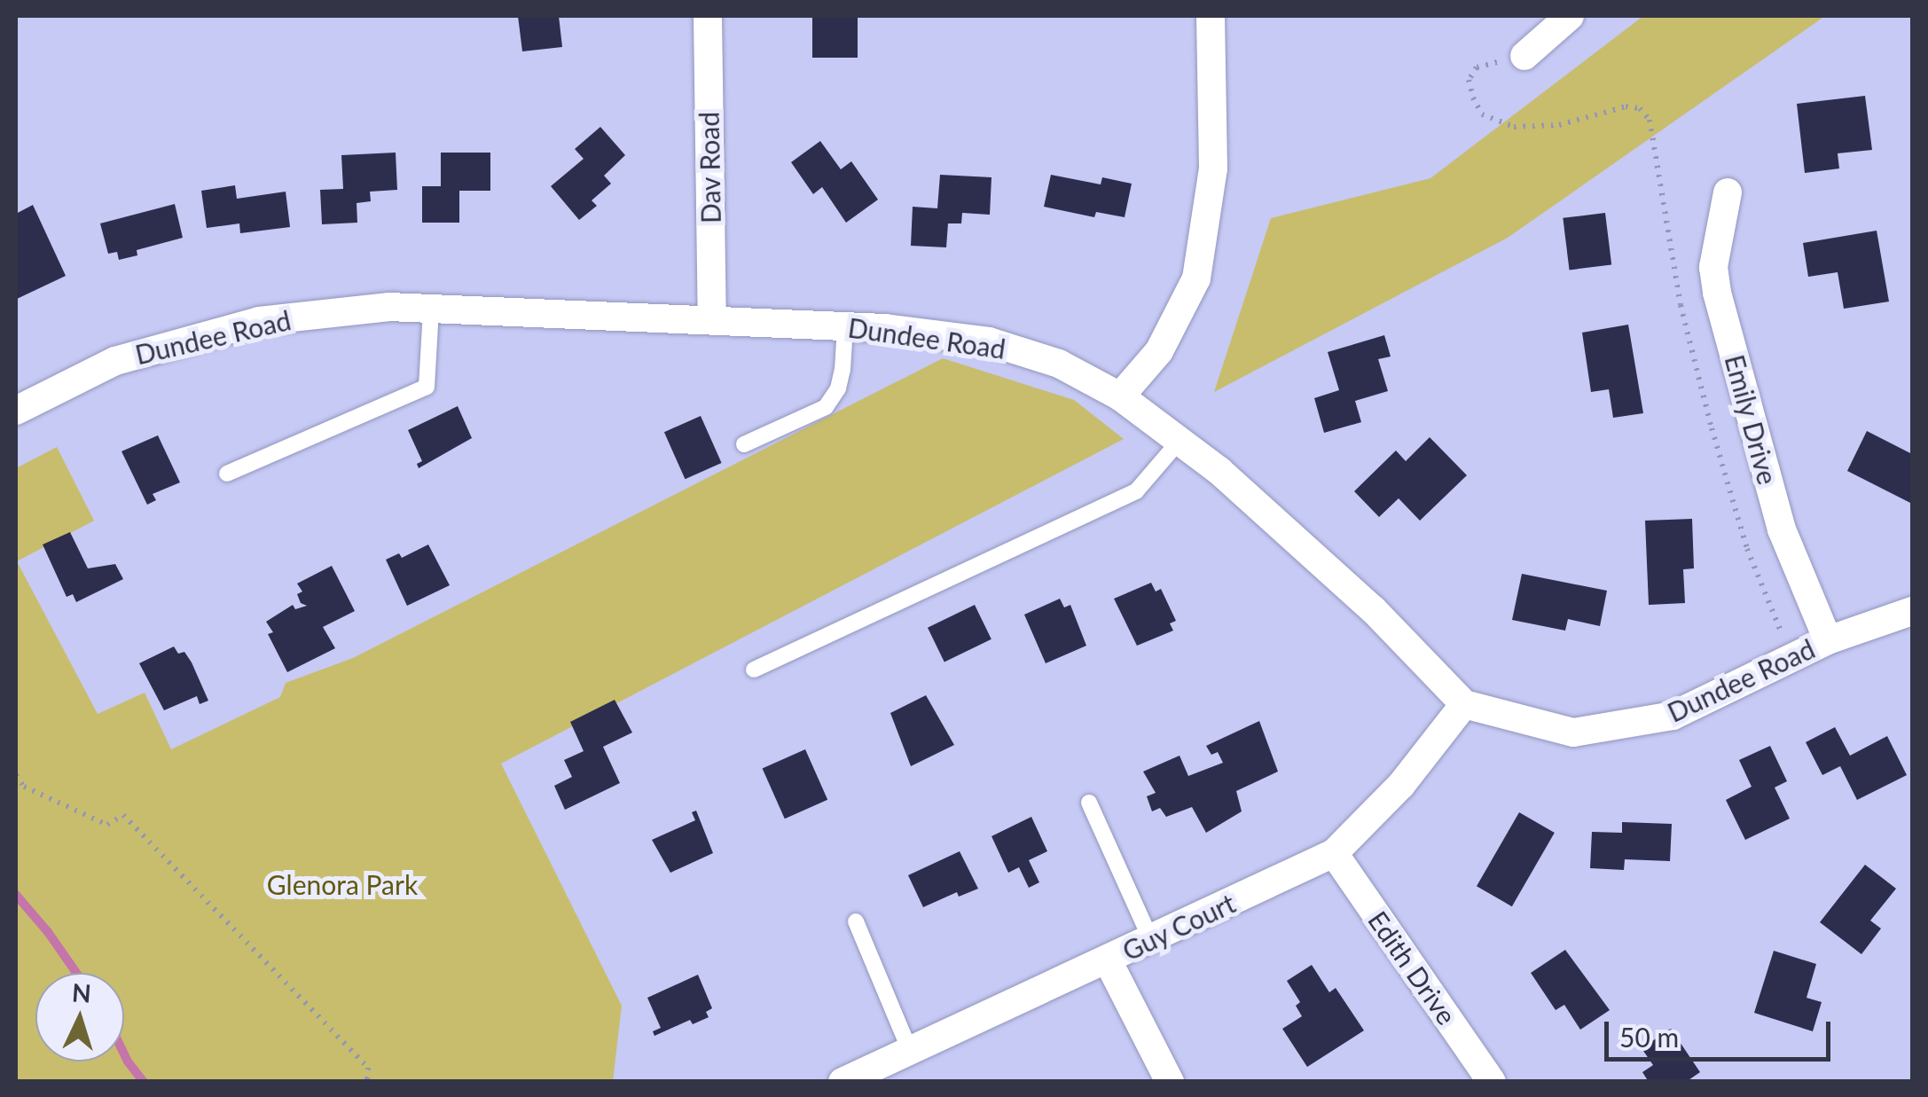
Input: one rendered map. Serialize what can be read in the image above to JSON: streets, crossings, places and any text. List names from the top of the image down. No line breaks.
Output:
{"streets":{"street":["Dav Road","Dundee Road","Emily Drive","Guy Court","Edith Drive"]},"crossings":[["Dav Road","Dundee Road"],["Dundee Road","Emily Drive"],["Dundee Road","Guy Court"],["Guy Court","Edith Drive"]],"parks":["Glenora Park"],"scale_bar":"50 m","north":"top"}
